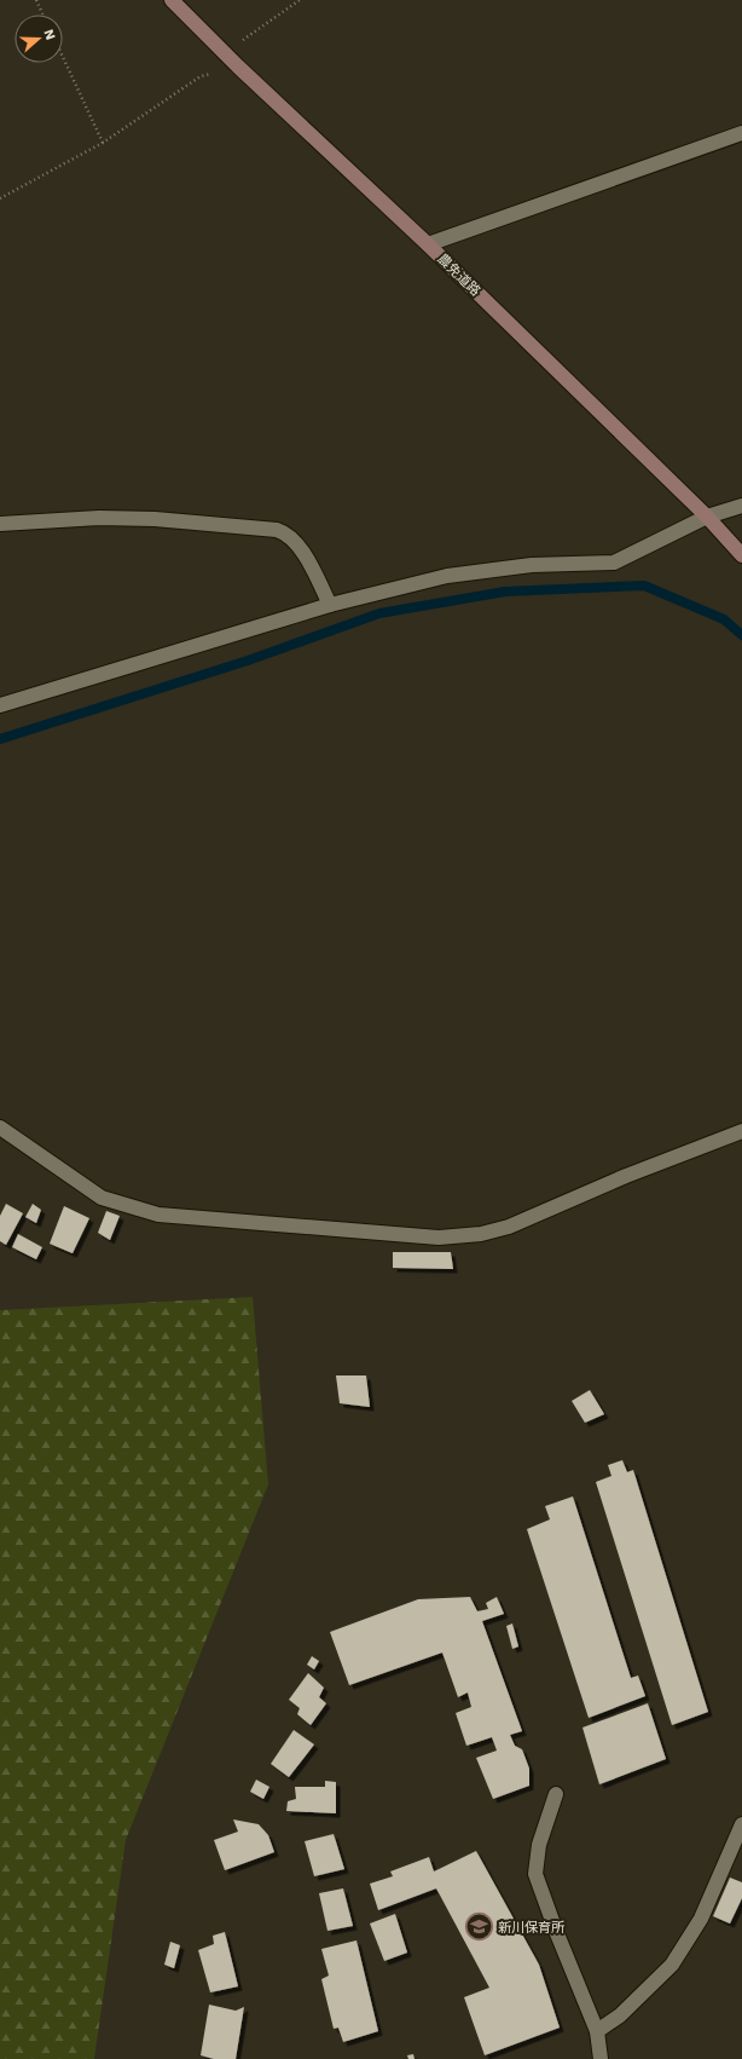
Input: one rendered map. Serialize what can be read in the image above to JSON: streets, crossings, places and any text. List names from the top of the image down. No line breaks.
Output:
{"streets":{"street":["農免道路"]},"places":{"school or university":["新川保育所"]},"north":"right"}
